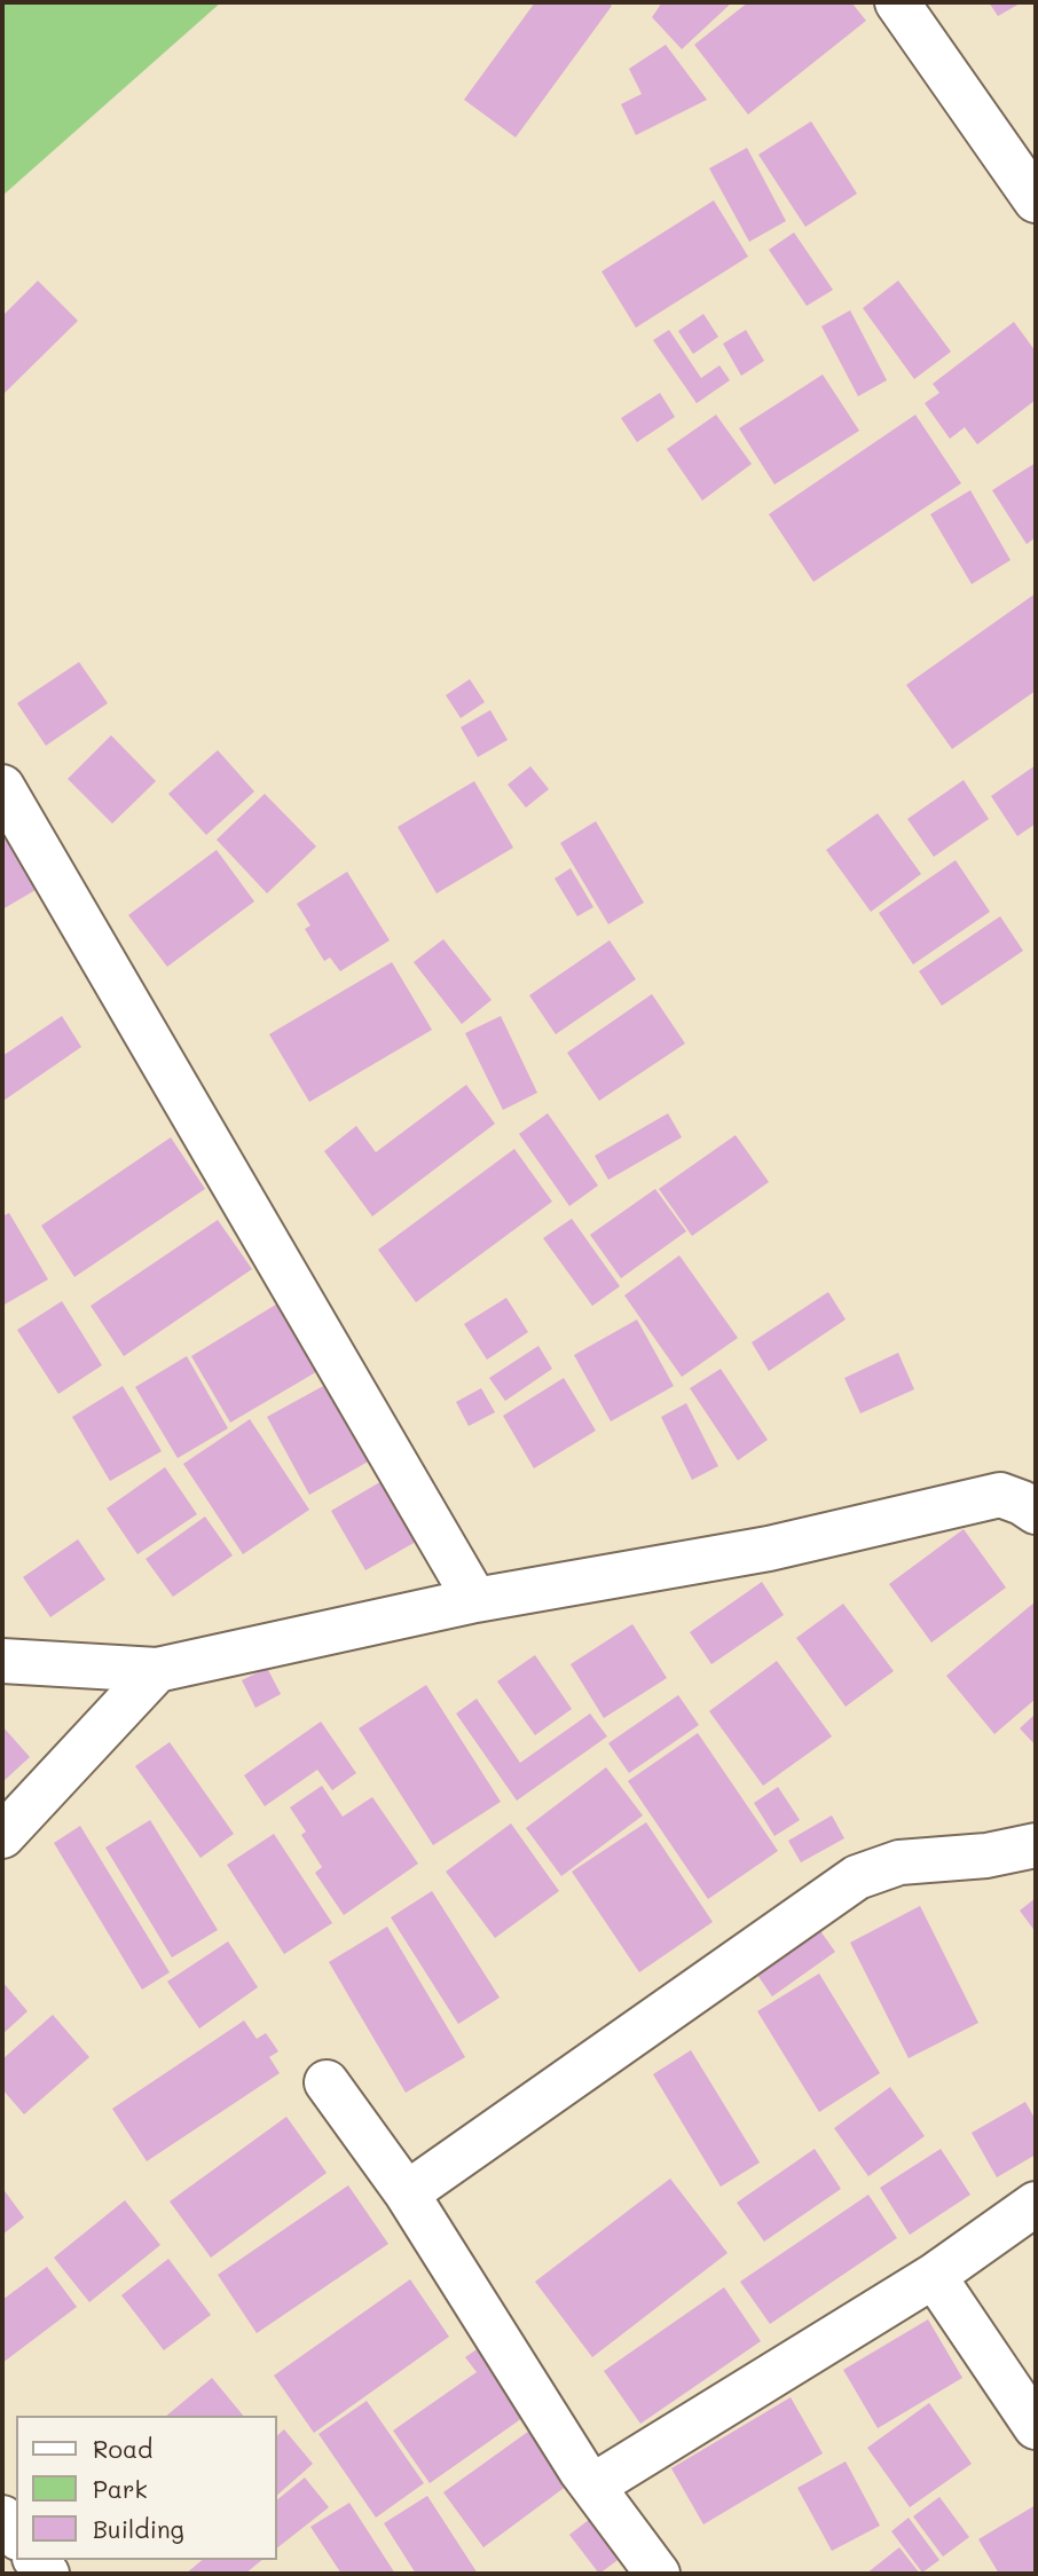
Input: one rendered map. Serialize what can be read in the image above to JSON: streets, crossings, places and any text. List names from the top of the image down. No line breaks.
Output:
{"legend":["Road","Park","Building"]}
